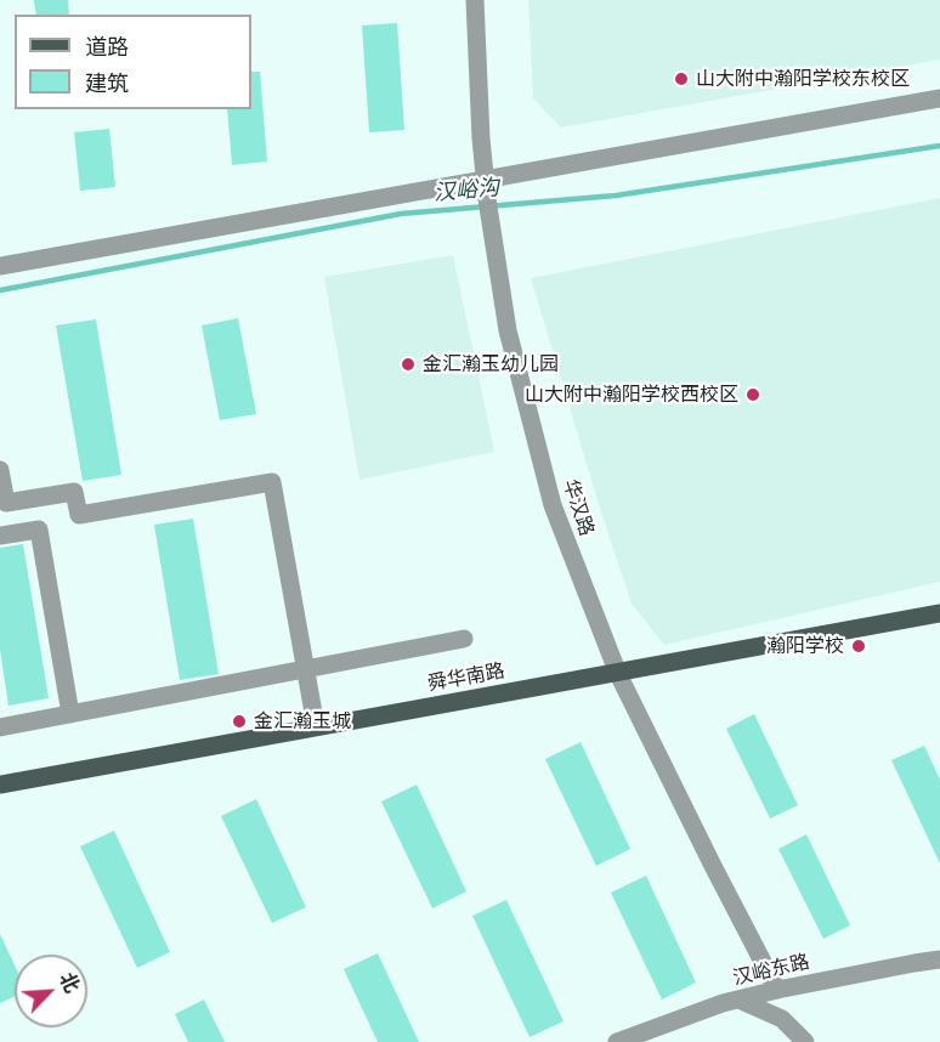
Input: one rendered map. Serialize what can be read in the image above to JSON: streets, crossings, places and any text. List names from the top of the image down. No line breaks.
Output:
{"streets":{"main road":["舜华南路"],"street":["华汉路","汉峪东路"]},"crossings":[["华汉路","舜华南路"],["华汉路","汉峪东路"]],"water":["汉峪沟"],"places":["山大附中瀚阳学校东校区","金汇瀚玉幼儿园","山大附中瀚阳学校西校区","瀚阳学校","金汇瀚玉城"],"legend":["道路","建筑"],"north":"top right"}
